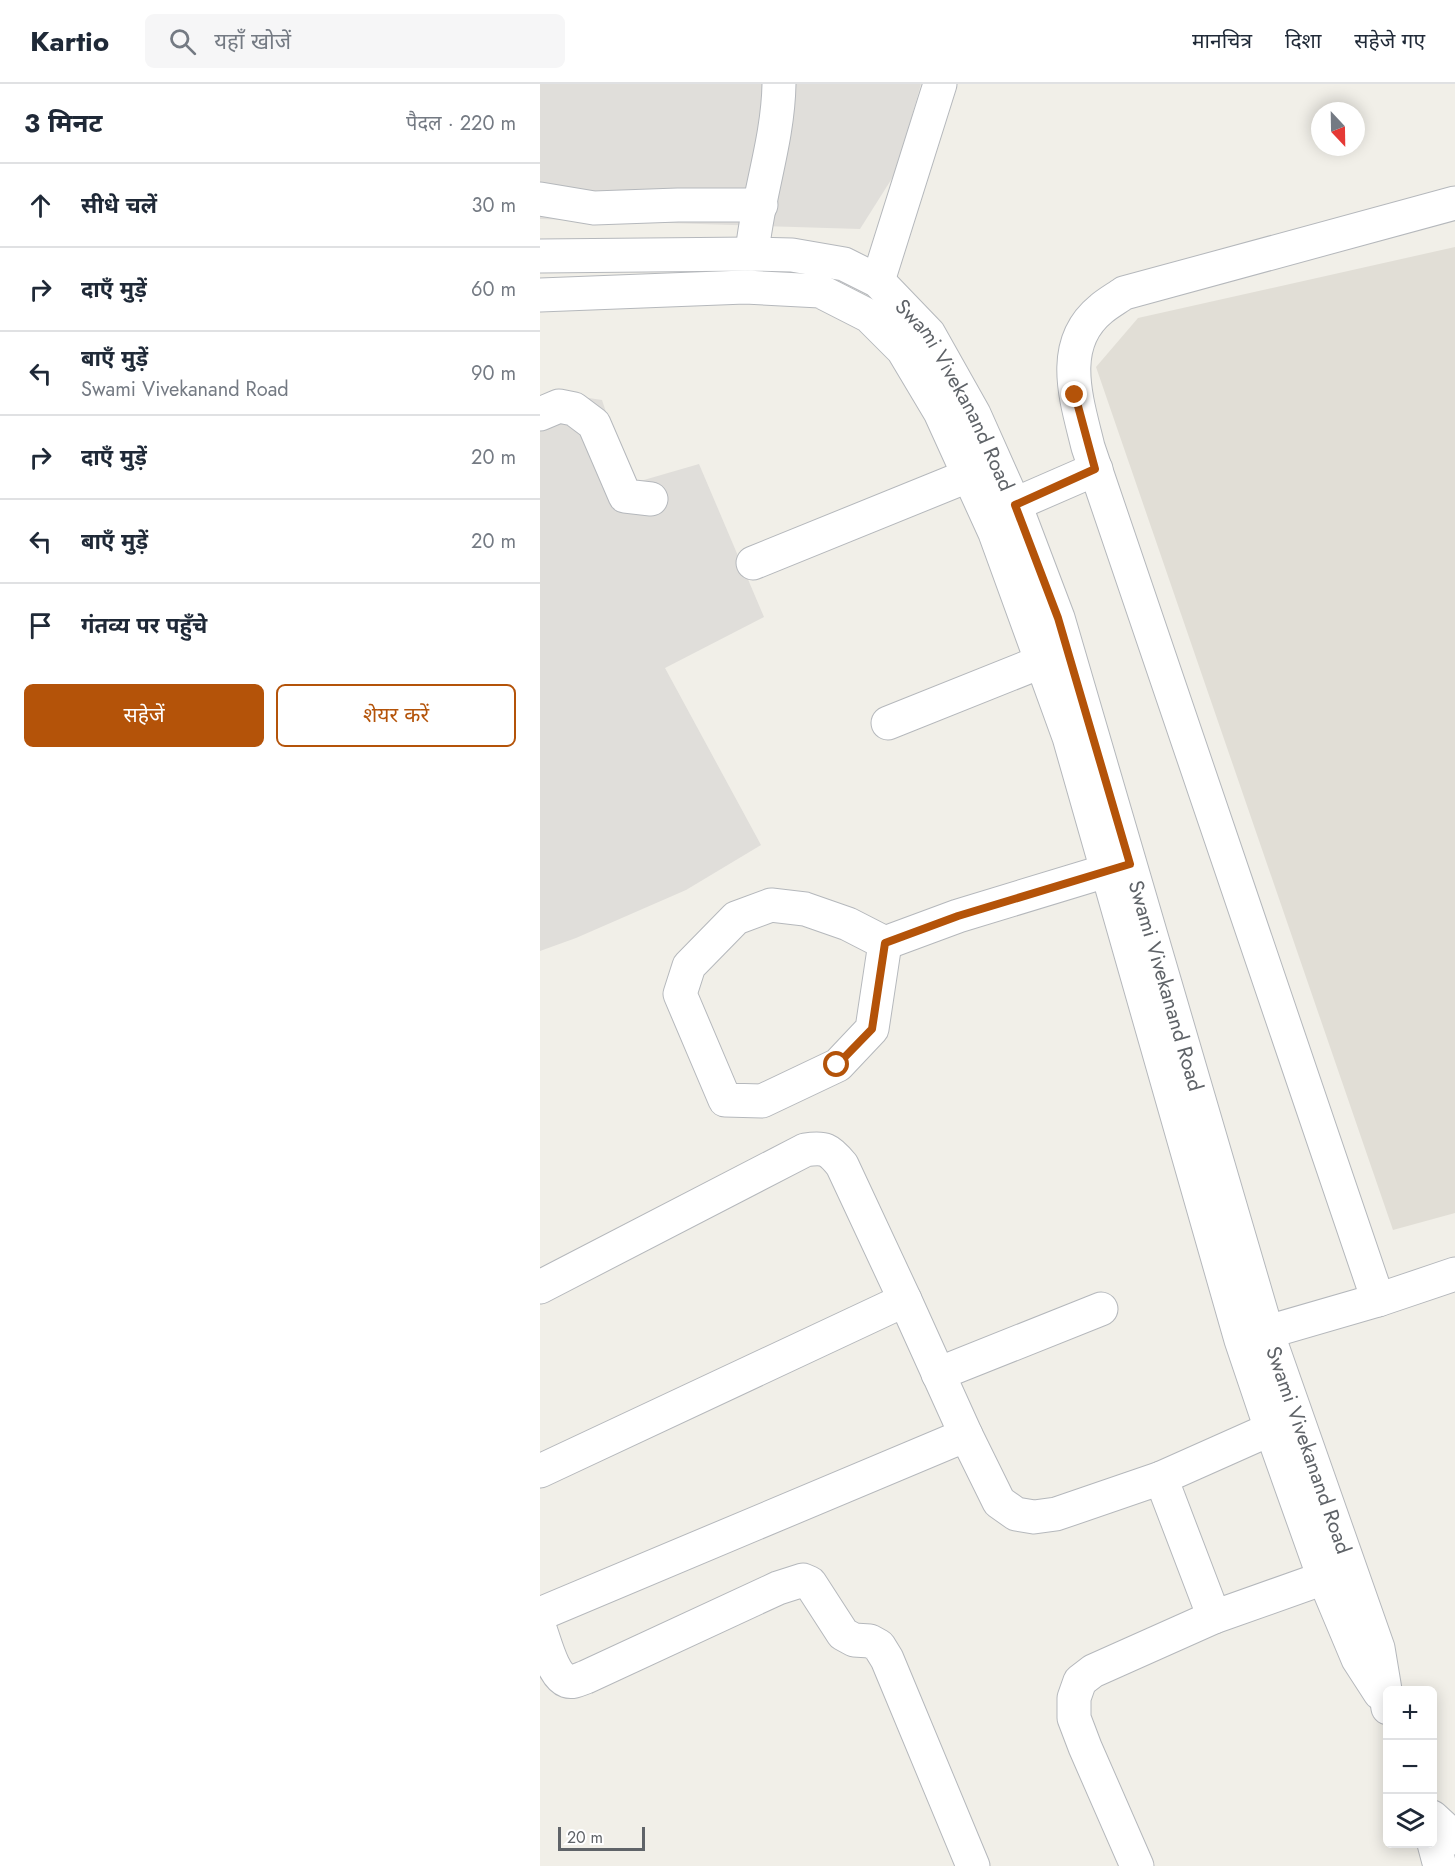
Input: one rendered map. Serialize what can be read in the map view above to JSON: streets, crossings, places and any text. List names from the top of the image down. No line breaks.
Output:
{"streets":{"street":["Swami Vivekanand Road"]},"scale_bar":"20 m","north":"bottom","page":{"header":"Kartio","search":"यहाँ खोजें","nav":["मानचित्र","दिशा","सहेजे गए"],"heading":["3 मिनट","पैदल · 220 m"],"list":[["सीधे चलें","30 m"],["दाएँ मुड़ें","60 m"],["बाएँ मुड़ें","Swami Vivekanand Road","90 m"],["दाएँ मुड़ें","20 m"],["बाएँ मुड़ें","20 m"],"गंतव्य पर पहुँचे"],"buttons":["सहेजें","शेयर करें"],"map_buttons":["+","−"],"scale":"20 m"}}
